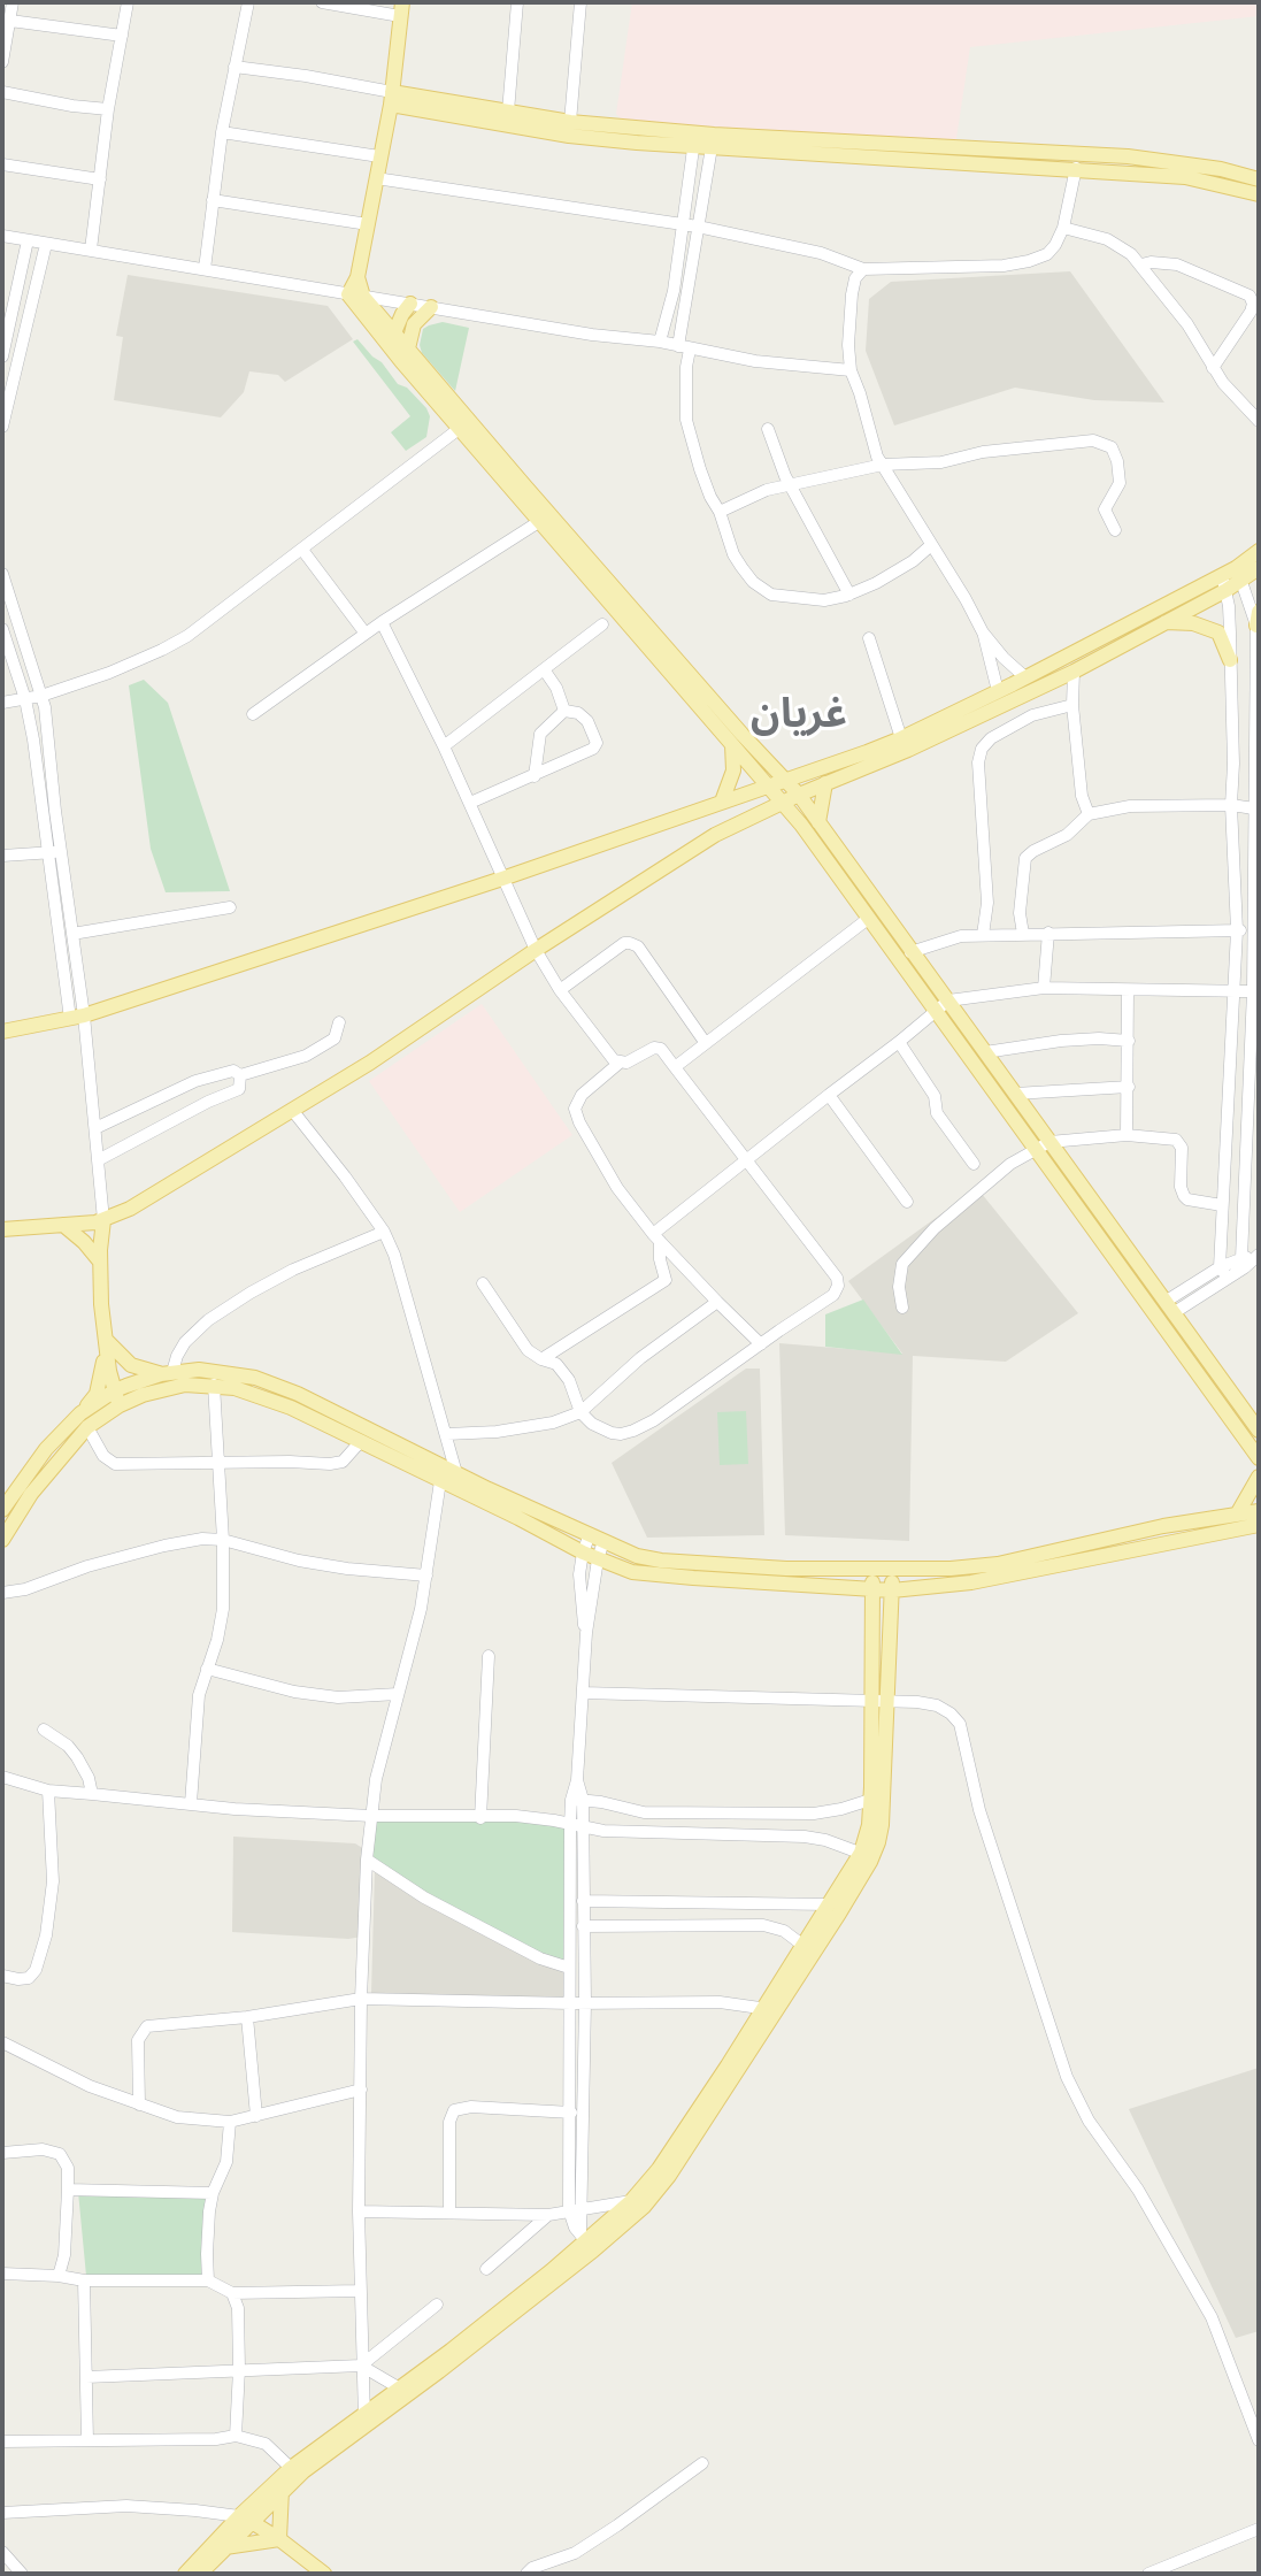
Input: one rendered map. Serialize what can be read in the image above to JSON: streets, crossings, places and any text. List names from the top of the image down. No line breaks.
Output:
{"districts":["غريان"]}
